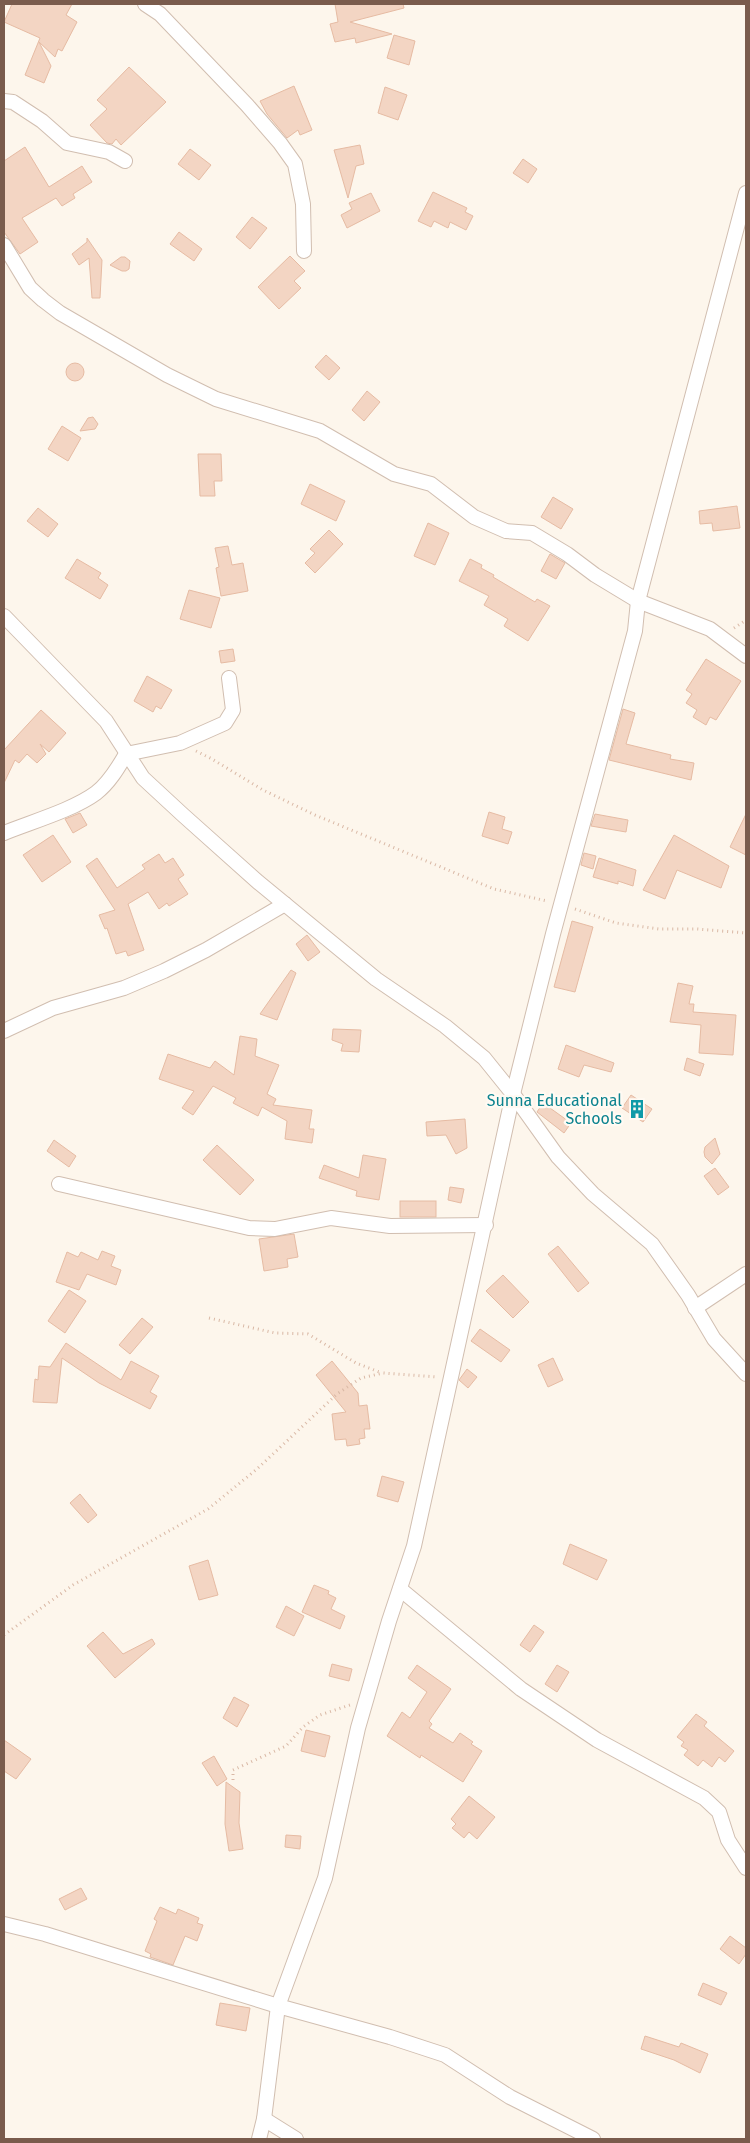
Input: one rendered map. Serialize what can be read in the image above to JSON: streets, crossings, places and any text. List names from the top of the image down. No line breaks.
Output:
{"places":{"building":["Sunna Educational Schools"]}}
